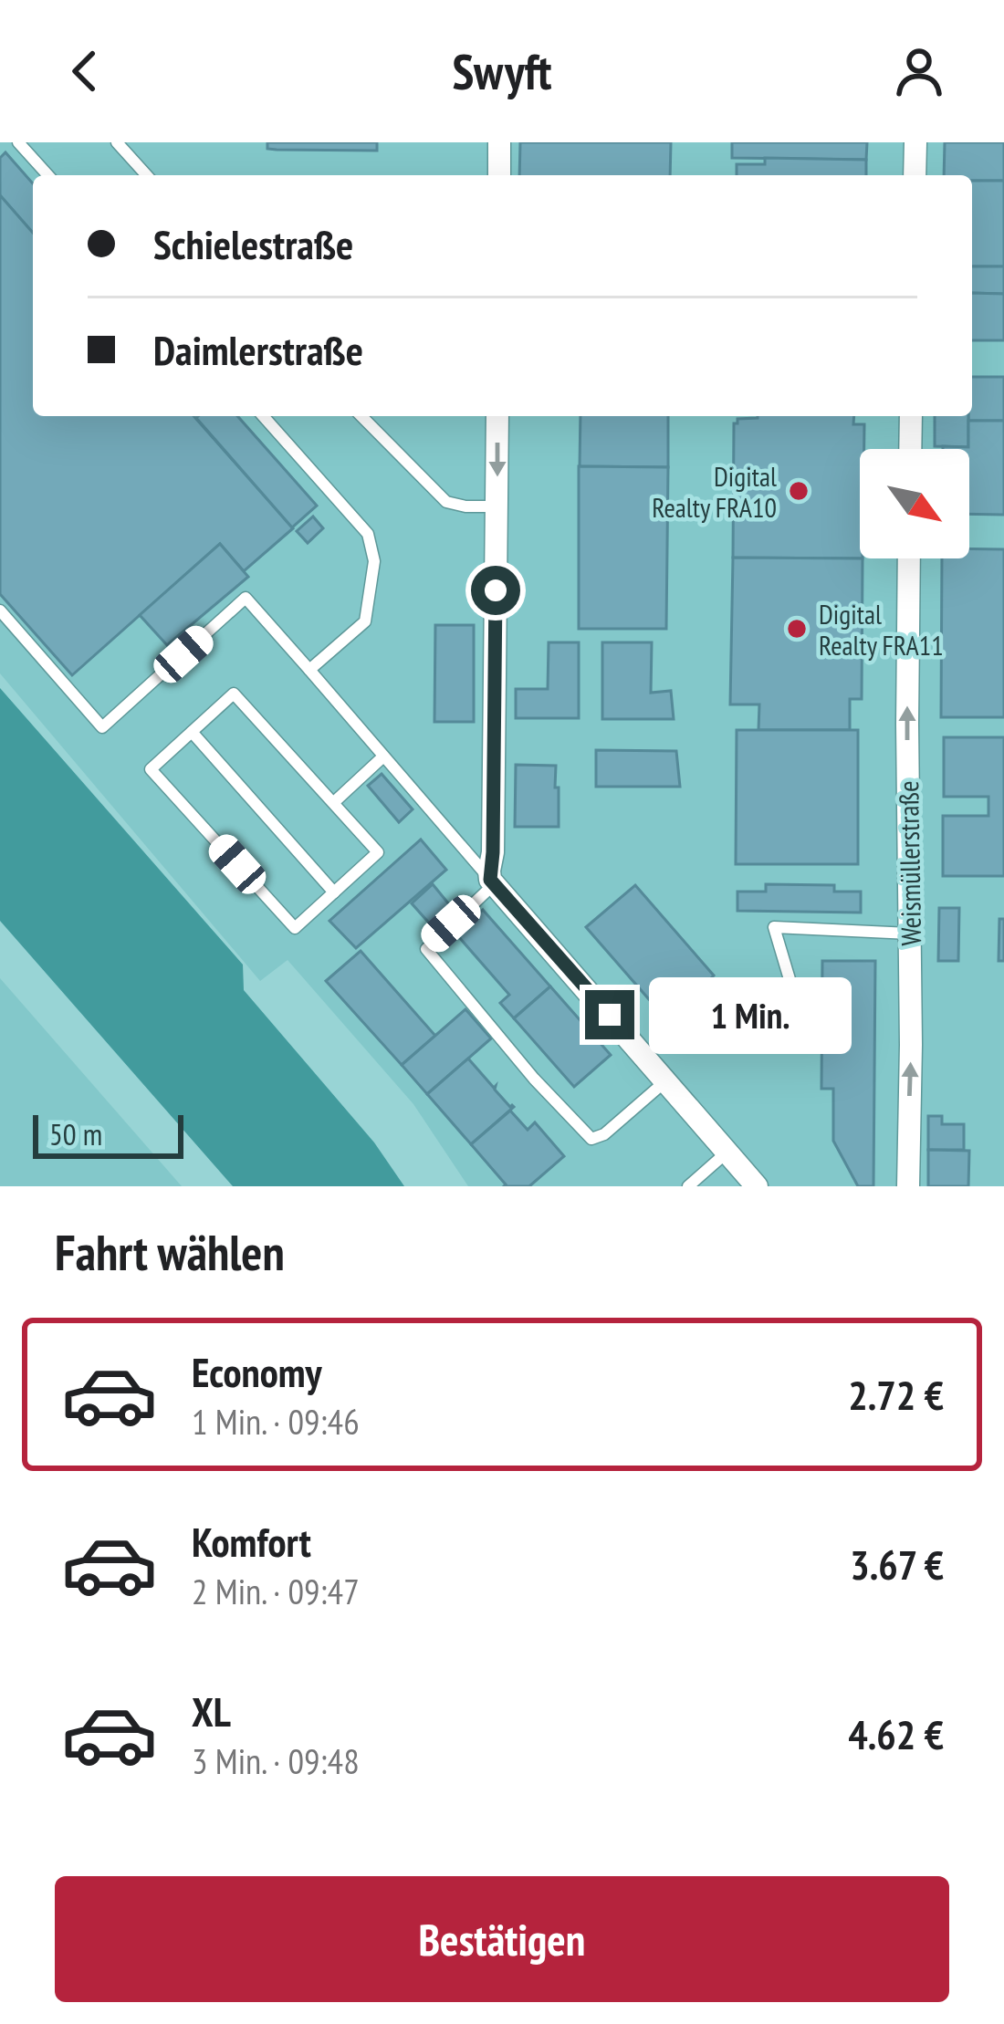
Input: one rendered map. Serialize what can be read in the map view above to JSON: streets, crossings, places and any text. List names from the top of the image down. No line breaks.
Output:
{"streets":{"street":["Weismüllerstraße"]},"one_way":["Weismüllerstraße"],"places":["Digital Realty FRA10","Digital Realty FRA11"],"scale_bar":"50 m","north":"bottom right","page":{"header":"Swyft","banner":["Schielestraße","Daimlerstraße"],"bubble":"1 Min.","scale":"50 m","heading":"Fahrt wählen","list":[{"name":"Economy","note":"1 Min. · 09:46","value":"2.72 €"},{"name":"Komfort","note":"2 Min. · 09:47","value":"3.67 €"},{"name":"XL","note":"3 Min. · 09:48","value":"4.62 €"}],"buttons":"Bestätigen"}}
